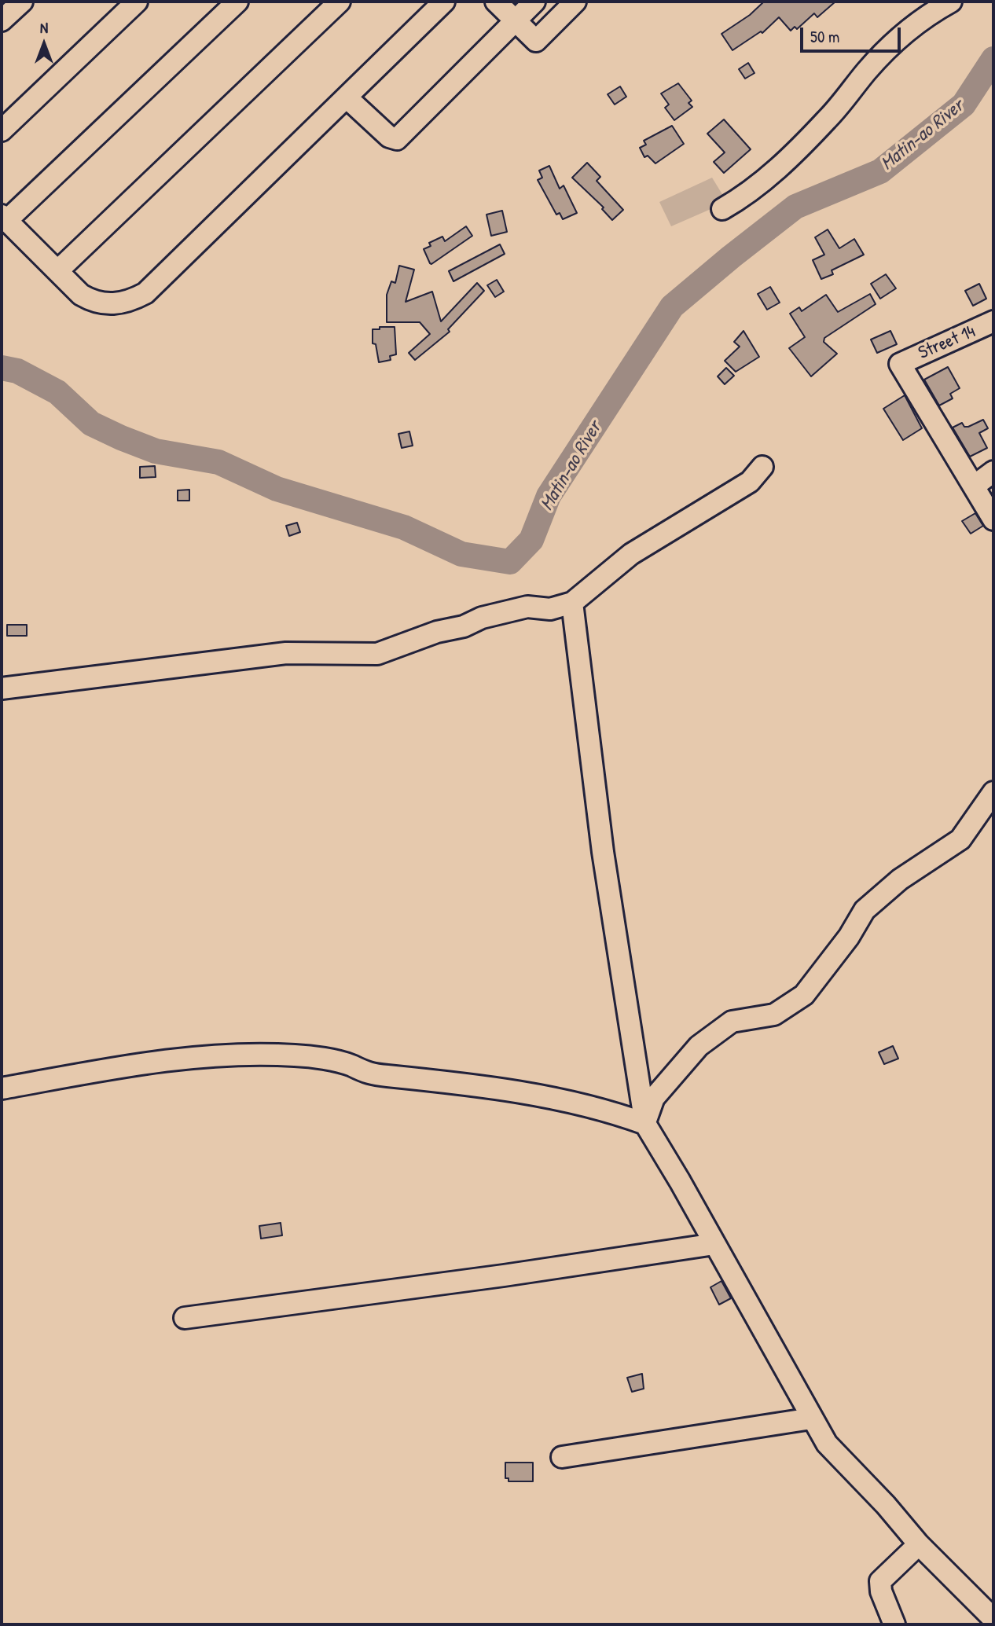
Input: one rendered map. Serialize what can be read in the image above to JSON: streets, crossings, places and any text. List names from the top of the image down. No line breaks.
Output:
{"streets":{"street":["Street 14"]},"water":["Matin-ao River"],"scale_bar":"50 m","north":"top"}
